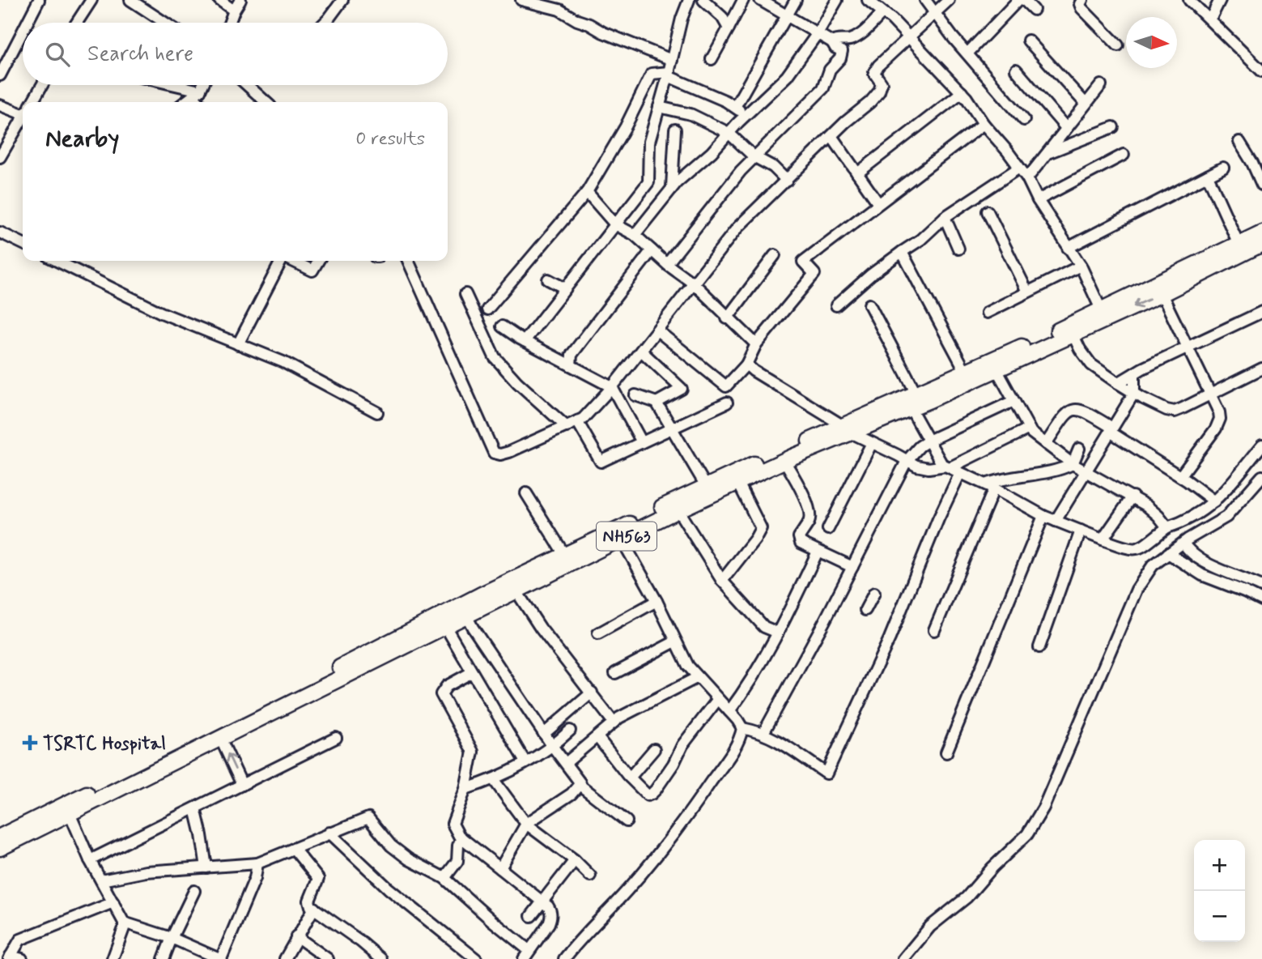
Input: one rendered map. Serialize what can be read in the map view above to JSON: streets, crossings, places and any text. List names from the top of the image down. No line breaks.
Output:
{"streets":{"highway":["NH563"]},"places":{"health":["TSRTC Hospital"]},"north":"right","page":{"search":"Search here","heading":["Nearby","0 results"],"map_buttons":["+","−"]}}
